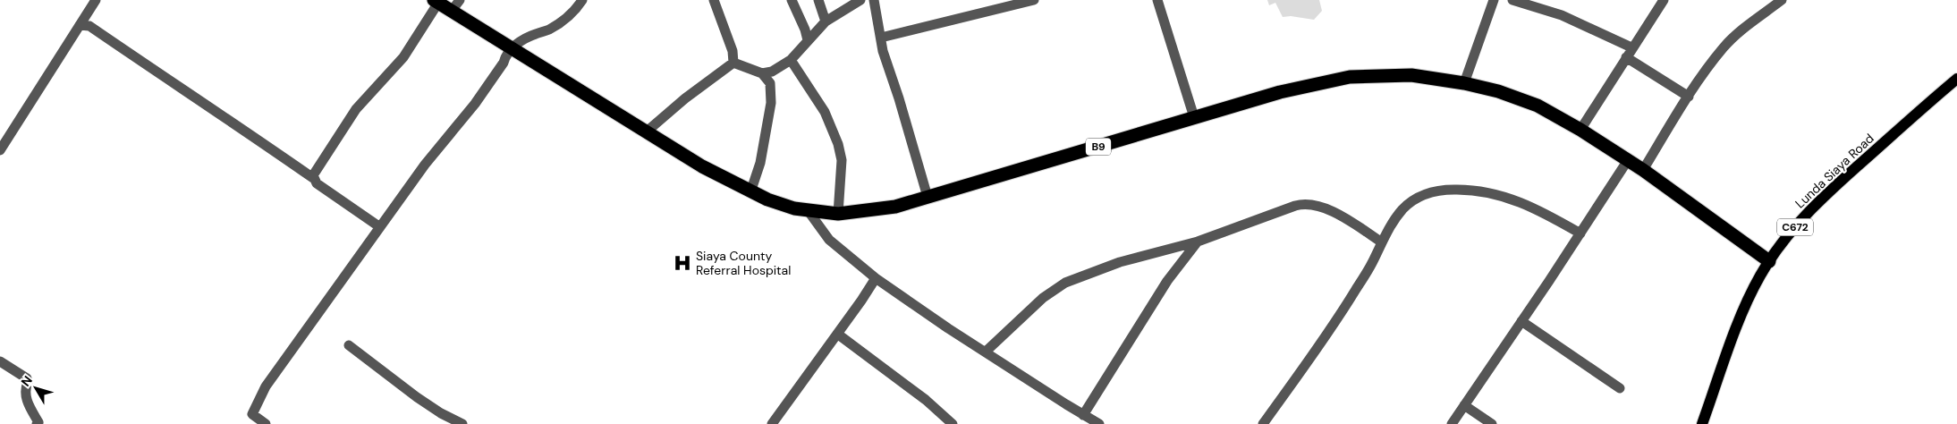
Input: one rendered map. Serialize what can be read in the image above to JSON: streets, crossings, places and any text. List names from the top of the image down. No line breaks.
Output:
{"streets":{"highway":["B9"],"main road":["Lunda Siaya Road","C672"]},"crossings":[["B9","Lunda Siaya Road"]],"places":{"hospital":["Siaya County Referral Hospital"]},"north":"top left"}
